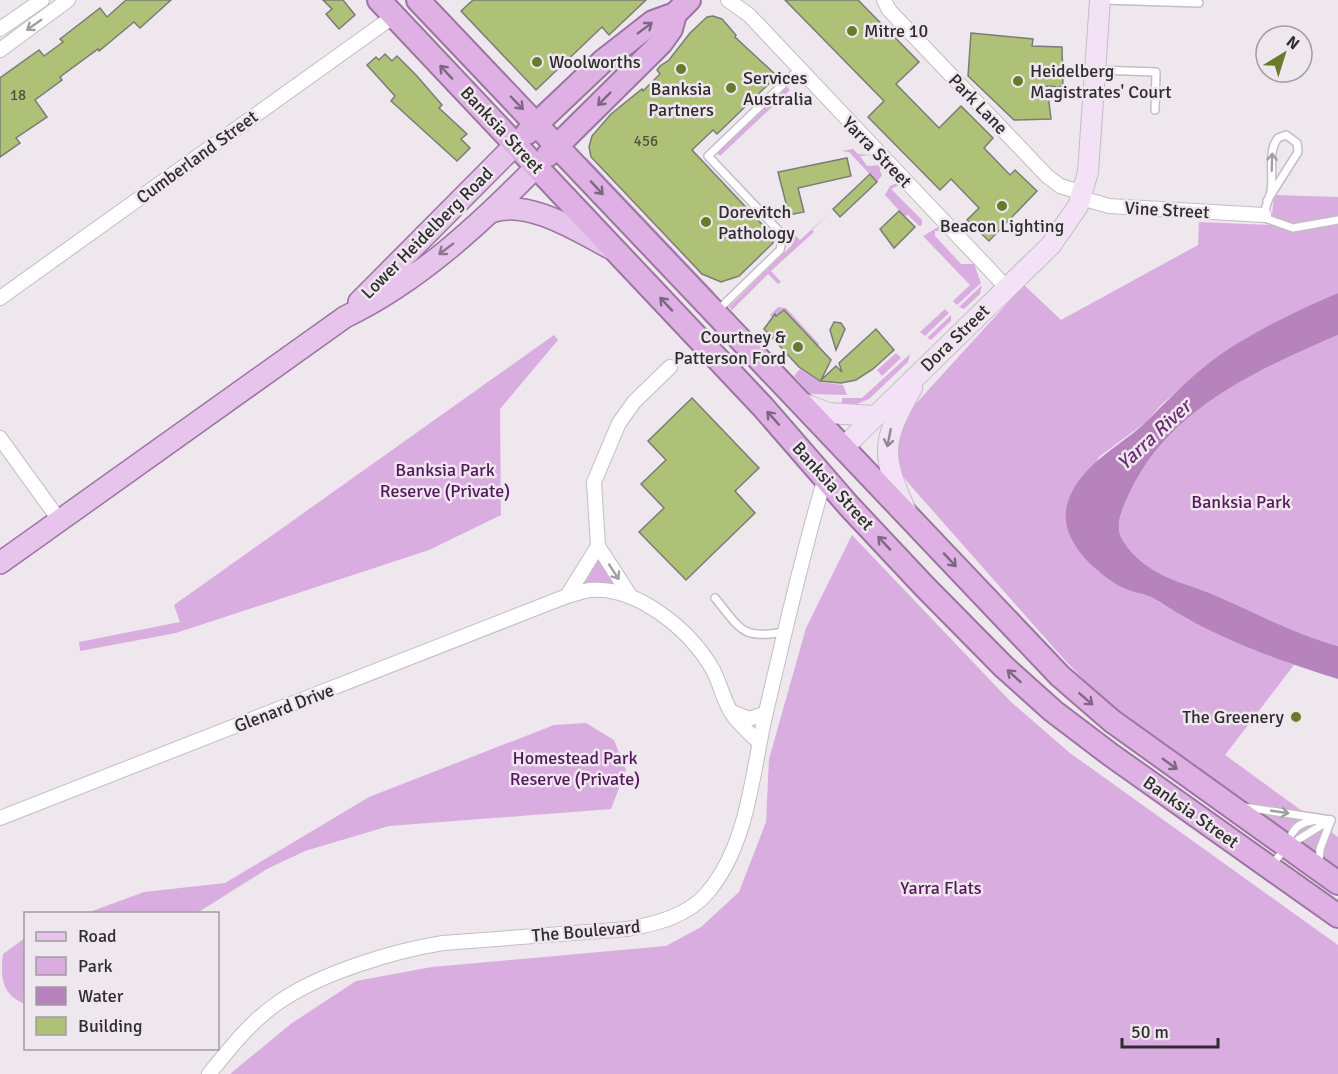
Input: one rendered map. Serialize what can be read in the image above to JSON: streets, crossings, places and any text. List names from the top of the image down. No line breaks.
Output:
{"streets":{"highway":["Banksia Street","Lower Heidelberg Road","Dora Street"],"street":["Park Lane","Yarra Street","Cumberland Street","Vine Street","Glenard Drive","The Boulevard"]},"crossings":[["Park Lane","Vine Street"],["Park Lane","Dora Street"],["Banksia Street","Cumberland Street"],["Banksia Street","Lower Heidelberg Road"],["Banksia Street","Dora Street"],["Banksia Street","The Boulevard"],["Yarra Street","Dora Street"],["Vine Street","Dora Street"],["Dora Street","The Boulevard"],["Glenard Drive","The Boulevard"]],"water":["Yarra River"],"parks":["Banksia Park Reserve (Private)","Banksia Park","Homestead Park Reserve (Private)","Yarra Flats"],"places":["Mitre 10","Woolworths","Banksia Partners","Heidelberg Magistrates' Court","Services Australia","Beacon Lighting","Dorevitch Pathology","Courtney & Patterson Ford","The Greenery"],"house_numbers":["18","456"],"legend":["Road","Park","Water","Building"],"scale_bar":"50 m","north":"top right"}
